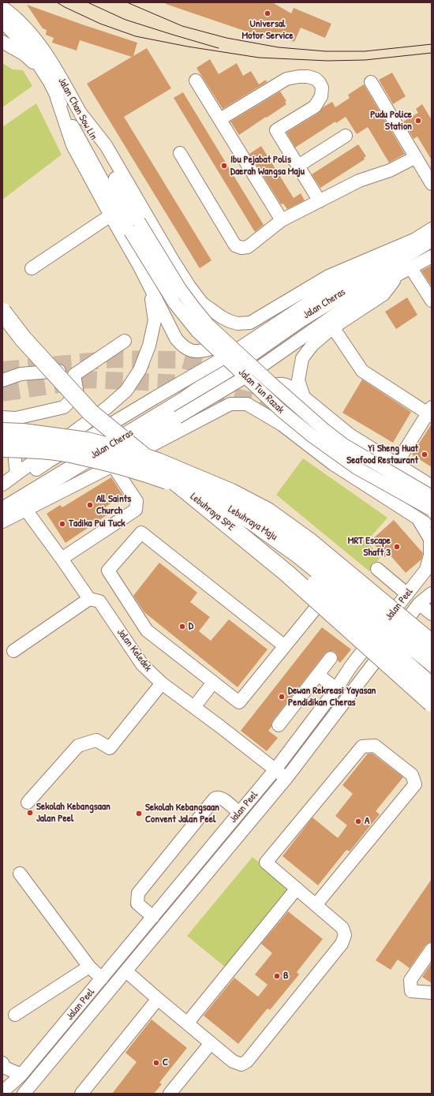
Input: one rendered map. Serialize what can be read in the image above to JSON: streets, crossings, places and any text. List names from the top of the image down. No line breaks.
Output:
{"streets":{"highway":["Lebuhraya SPE","Lebuhraya Maju"],"main road":["Jalan Cheras"],"street":["Jalan Chan Sow Lin","Jalan Tun Razak","Jalan Peel","Jalan Keledek"]},"crossings":[["Jalan Chan Sow Lin","Jalan Tun Razak"],["Jalan Peel","Jalan Keledek"]],"places":["Universal Motor Service","Pudu Police Station","Ibu Pejabat Polis Daerah Wangsa Maju","Yi Sheng Huat Seafood Restaurant","All Saints Church","Tadika Pui Tuck","MRT Escape Shaft 3","D","Dewan Rekreasi Yayasan Pendidikan Cheras","Sekolah Kebangsaan Jalan Peel","Sekolah Kebangsaan Convent Jalan Peel","A","B","C"]}
